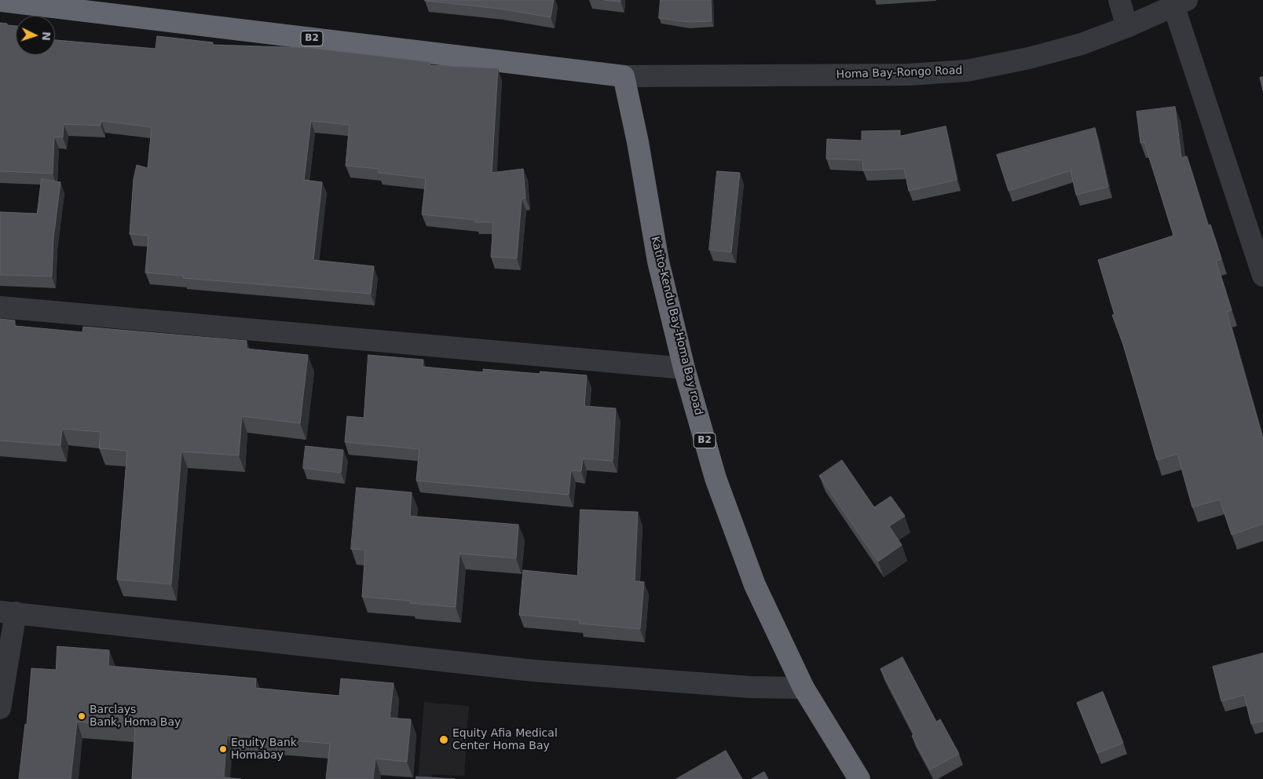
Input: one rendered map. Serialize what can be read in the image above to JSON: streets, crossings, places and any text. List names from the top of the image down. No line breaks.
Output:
{"streets":{"highway":["B2","Katito-Kendu Bay-Homa Bay road"],"street":["Homa Bay-Rongo Road"]},"crossings":[["B2","Homa Bay-Rongo Road"],["B2","Katito-Kendu Bay-Homa Bay road"],["Homa Bay-Rongo Road","Katito-Kendu Bay-Homa Bay road"]],"places":["Barclays Bank, Homa Bay","Equity Afia Medical Center Homa Bay","Equity Bank Homabay"],"north":"right"}
